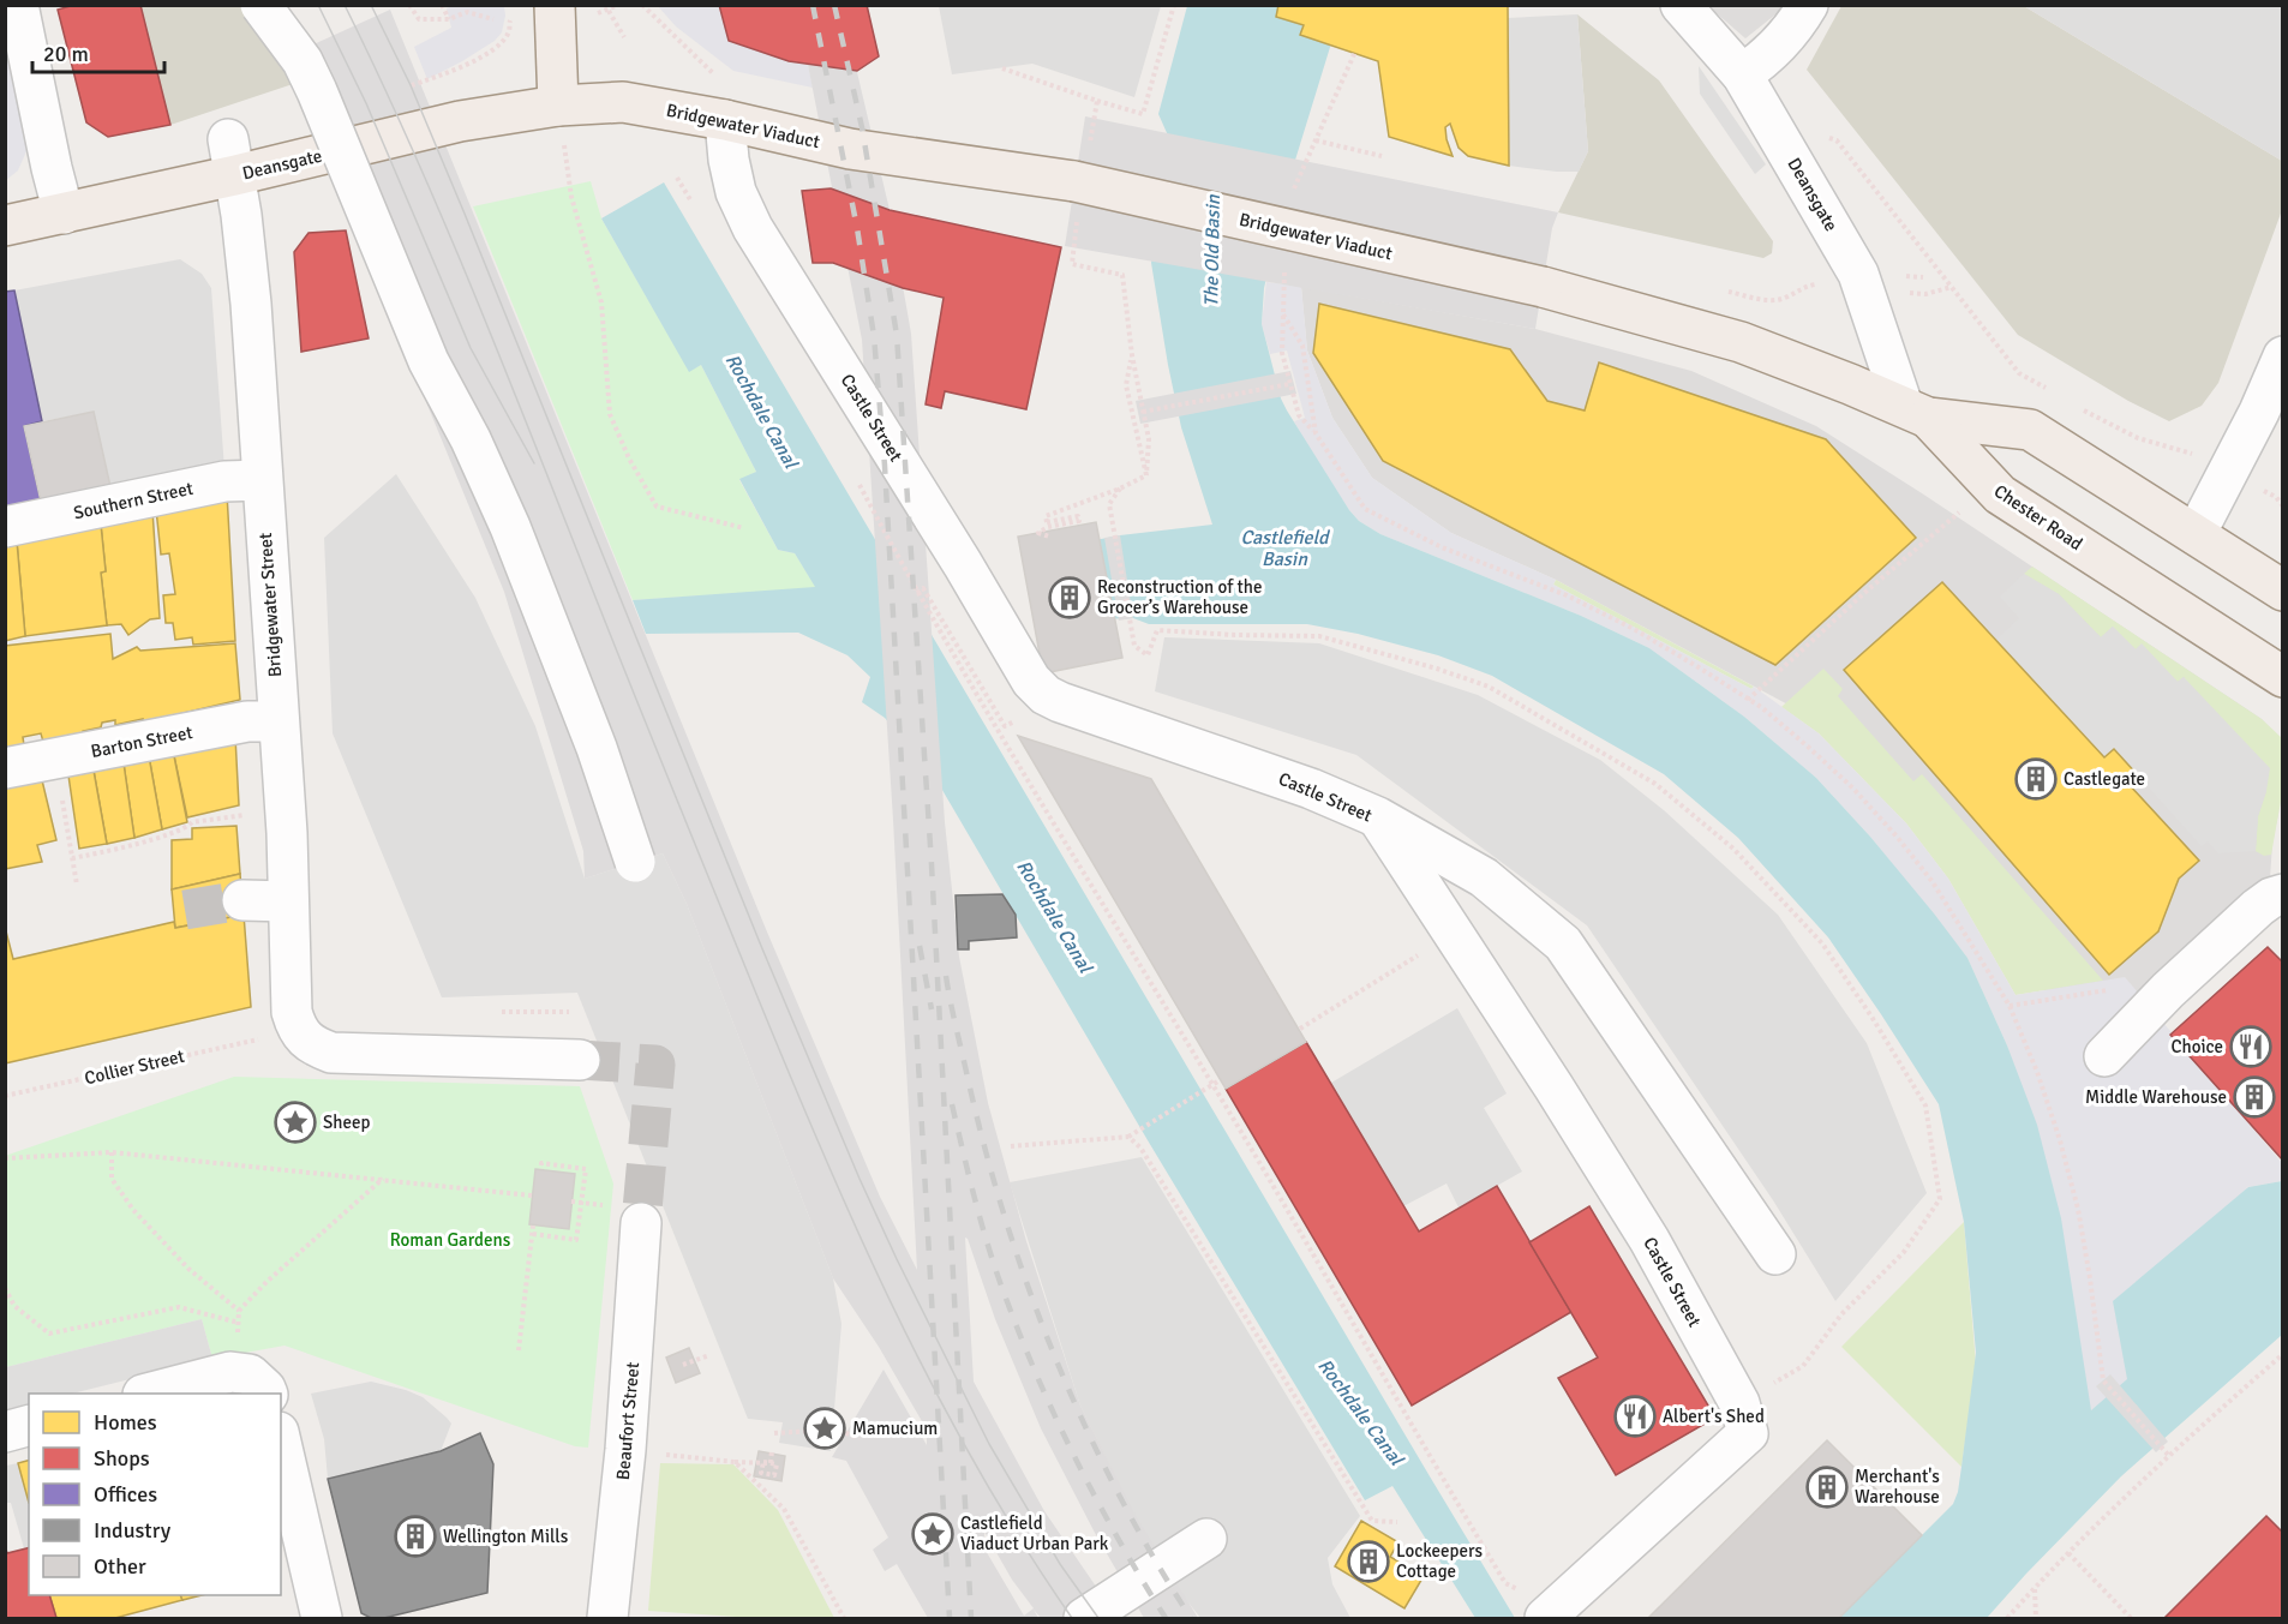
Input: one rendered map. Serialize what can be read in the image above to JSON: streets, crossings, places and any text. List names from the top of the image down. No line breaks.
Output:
{"streets":{"main road":["Bridgewater Viaduct","Deansgate","Chester Road"],"street":["Castle Street","Southern Street","Bridgewater Street","Barton Street","Beaufort Street"],"path":["Collier Street"]},"crossings":[["Bridgewater Viaduct","Deansgate"],["Bridgewater Viaduct","Castle Street"],["Bridgewater Viaduct","Chester Road"],["Deansgate","Chester Road"],["Deansgate","Bridgewater Street"],["Southern Street","Bridgewater Street"],["Bridgewater Street","Barton Street"]],"water":["The Old Basin","Rochdale Canal","Castlefield Basin"],"parks":["Roman Gardens"],"places":{"building":["Reconstruction of the Grocer’s Warehouse","Castlegate","Middle Warehouse","Merchant's Warehouse","Wellington Mills","Lockeepers Cottage"],"restaurant":["Choice","Albert's Shed"],"place":["Sheep","Mamucium","Castlefield Viaduct Urban Park"]},"legend":["Homes","Shops","Offices","Industry","Other"],"scale_bar":"20 m"}
